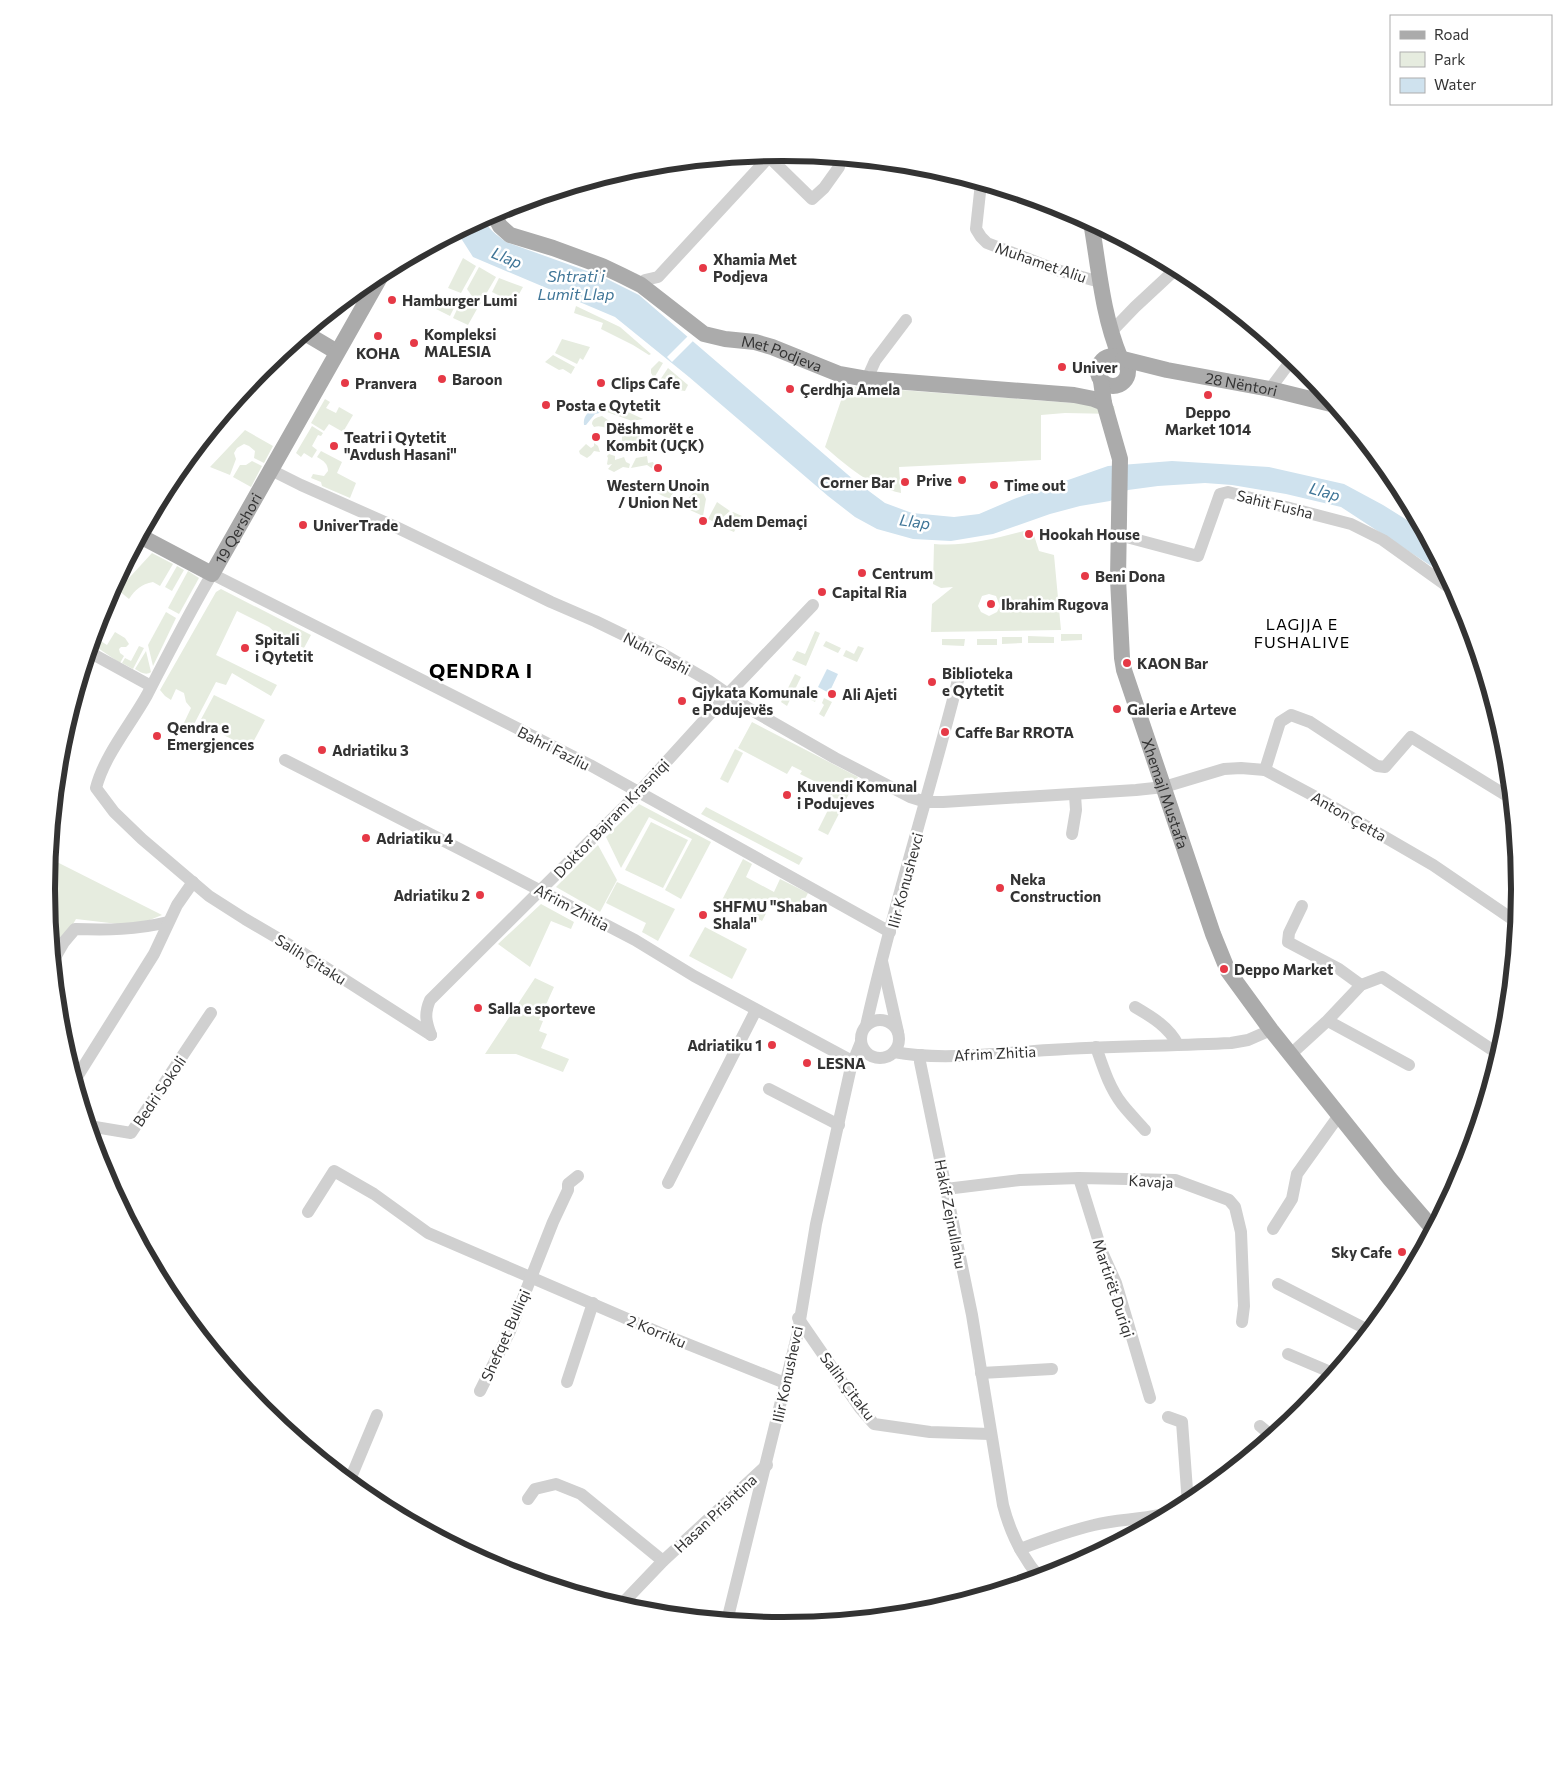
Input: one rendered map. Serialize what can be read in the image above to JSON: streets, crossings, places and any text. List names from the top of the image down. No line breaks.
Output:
{"streets":{"main road":["Met Podjeva","28 Nëntori","19 Qershori","Xhemajl Mustafa"],"street":["Muhamet Aliu","Sahit Fusha","Nuhi Gashi","Bahri Fazliu","Anton Çetta","Doktor Bajram Krasniqi","Ilir Konushevci","Afrim Zhitia","Salih Çitaku","Bedri Sokoli","Kavaja","Hakif Zejnullahu","Martirët Duriqi","2 Korriku","Shefqet Bulliqi","Hasan Prishtina"]},"crossings":[["Met Podjeva","Xhemajl Mustafa"],["28 Nëntori","Xhemajl Mustafa"],["Sahit Fusha","Xhemajl Mustafa"],["19 Qershori","Nuhi Gashi"],["19 Qershori","Bahri Fazliu"],["19 Qershori","Salih Çitaku"],["Nuhi Gashi","Xhemajl Mustafa"],["Nuhi Gashi","Anton Çetta"],["Nuhi Gashi","Doktor Bajram Krasniqi"],["Nuhi Gashi","Ilir Konushevci"],["Bahri Fazliu","Doktor Bajram Krasniqi"],["Bahri Fazliu","Ilir Konushevci"],["Xhemajl Mustafa","Anton Çetta"],["Xhemajl Mustafa","Afrim Zhitia"],["Doktor Bajram Krasniqi","Afrim Zhitia"],["Doktor Bajram Krasniqi","Salih Çitaku"],["Ilir Konushevci","Afrim Zhitia"],["Ilir Konushevci","Salih Çitaku"],["Ilir Konushevci","2 Korriku"],["Ilir Konushevci","Hasan Prishtina"],["Afrim Zhitia","Hakif Zejnullahu"],["Salih Çitaku","Hakif Zejnullahu"],["Kavaja","Hakif Zejnullahu"],["Kavaja","Martirët Duriqi"],["2 Korriku","Shefqet Bulliqi"]],"districts":["LAGJJA E FUSHALIVE","QENDRA I"],"water":["Llap","Shtrati i Lumit Llap"],"places":["Xhamia Met Podjeva","Hamburger Lumi","KOHA","Kompleksi MALESIA","Univer","Baroon","Pranvera","Clips Cafe","Çerdhja Amela","Deppo Market 1014","Posta e Qytetit","Dëshmorët e Kombit (UÇK)","Teatri i Qytetit \"Avdush Hasani\"","Western Unoin / Union Net","Prive","Corner Bar","Time out","Adem Demaçi","UniverTrade","Hookah House","Centrum","Beni Dona","Capital Ria","Ibrahim Rugova","Spitali i Qytetit","KAON Bar","Biblioteka e Qytetit","Ali Ajeti","Gjykata Komunale e Podujevës","Galeria e Arteve","Caffe Bar RROTA","Qendra e Emergjences","Adriatiku 3","Kuvendi Komunal i Podujeves","Adriatiku 4","Neka Construction","Adriatiku 2","SHFMU \"Shaban Shala\"","Deppo Market","Salla e sporteve","Adriatiku 1","LESNA","Sky Cafe"],"legend":["Road","Park","Water"]}
